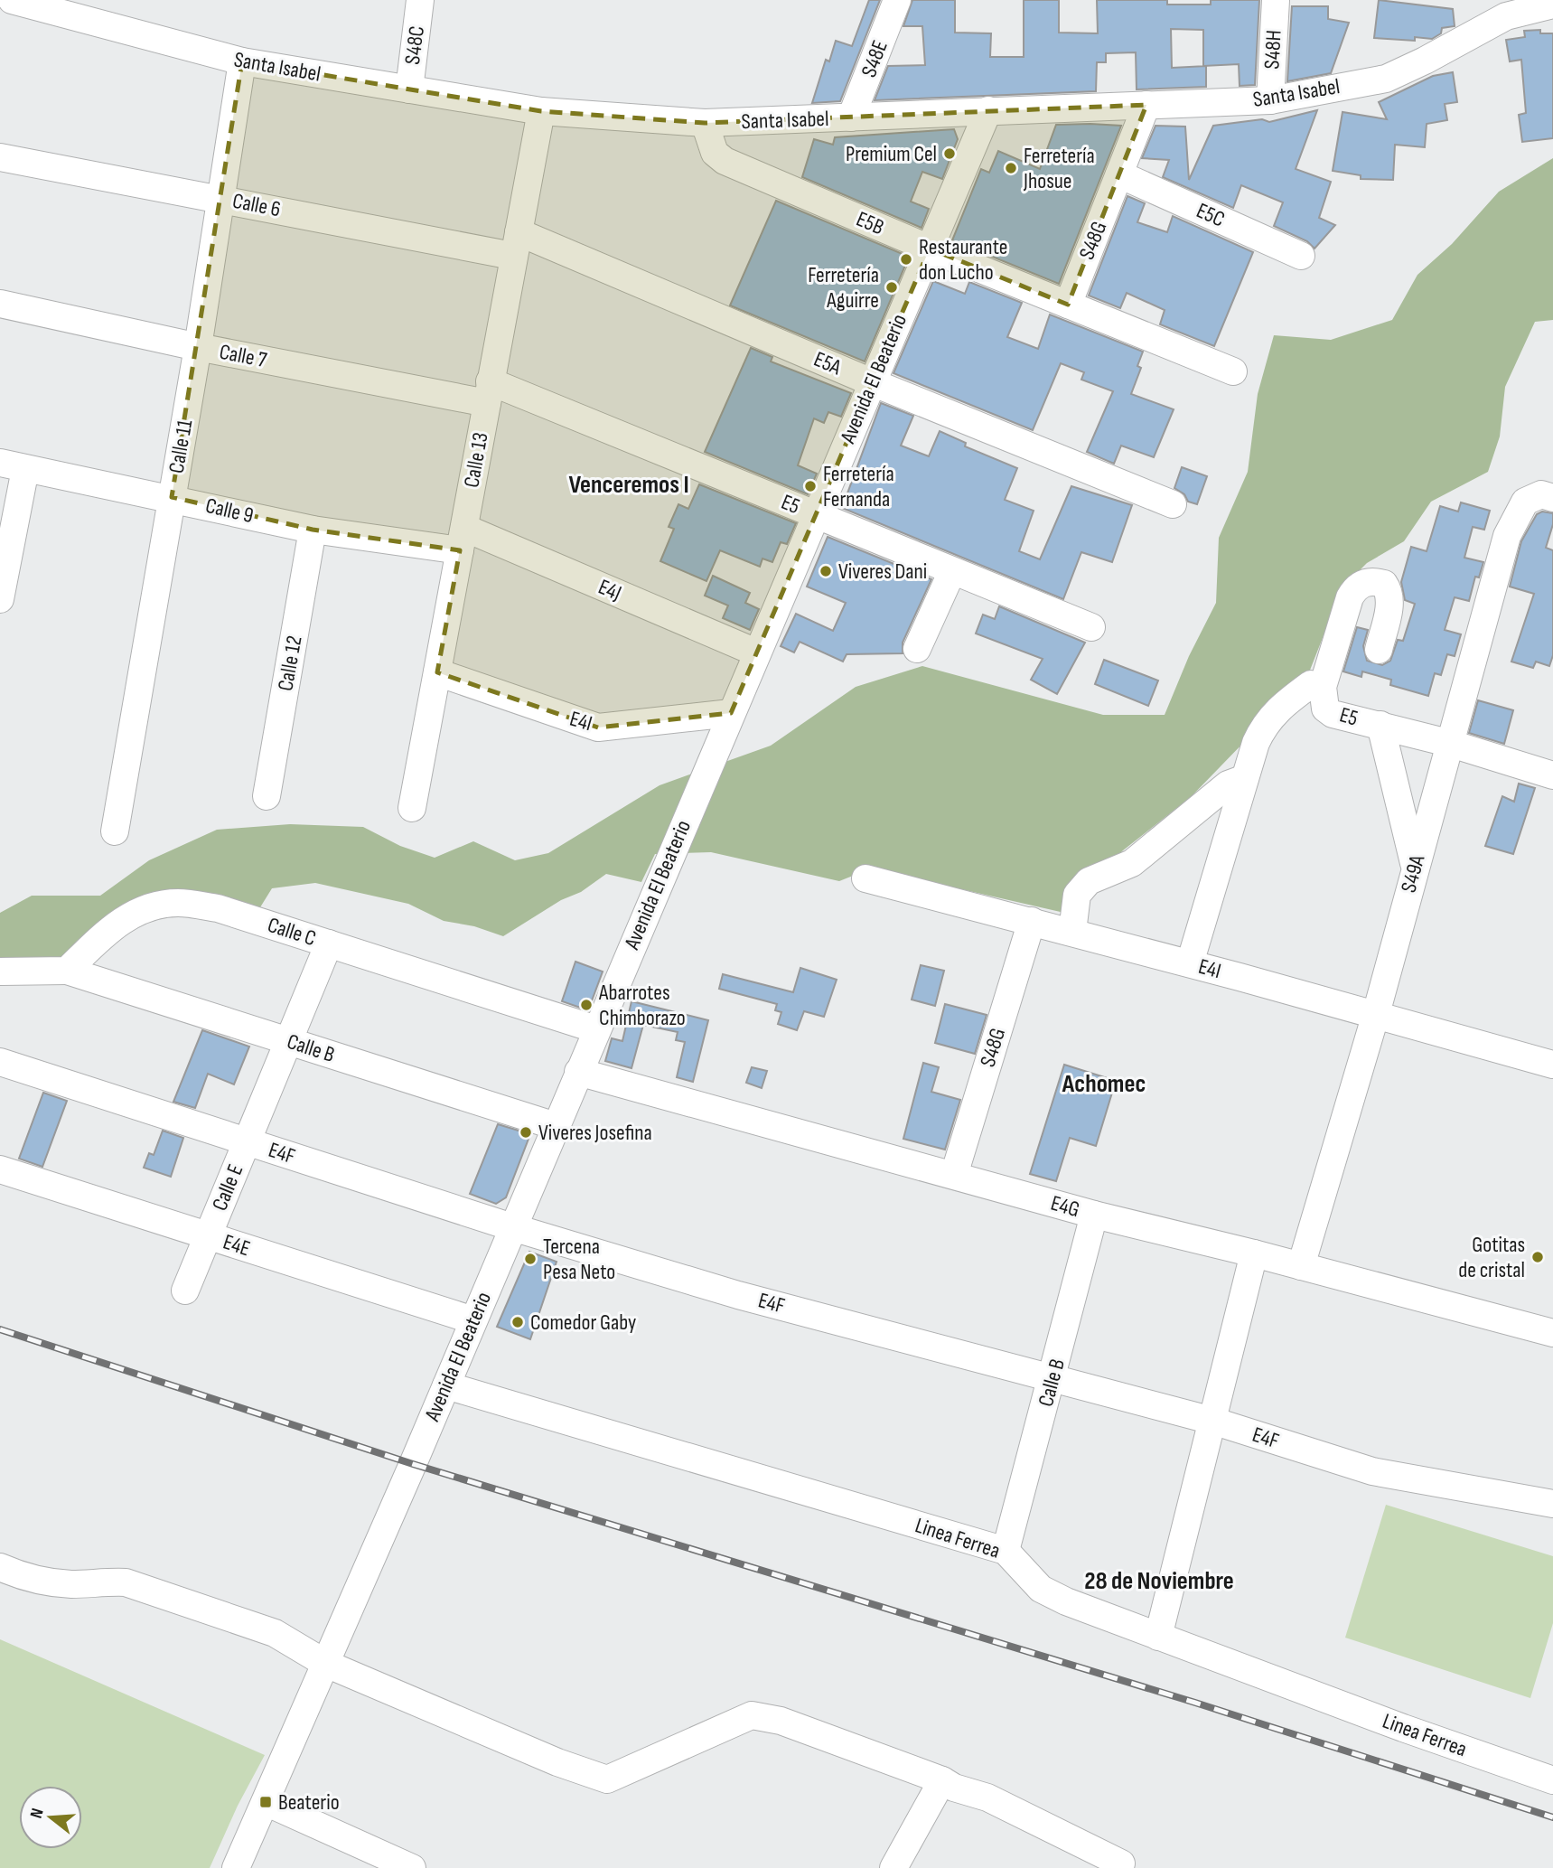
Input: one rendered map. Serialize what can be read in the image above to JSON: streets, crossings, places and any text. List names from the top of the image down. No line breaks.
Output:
{"streets":{"street":["S48C","S48H","S48E","Santa Isabel","Calle 6","E5C","E5B","S48G","Calle 7","E5A","Avenida El Beaterio","Calle 11","Calle 13","E5","Calle 9","E4J","Calle 12","E4I","S49A","Calle C","Calle B","E4F","Calle E","E4G","E4E","Linea Ferrea"]},"crossings":[["S48C","Santa Isabel"],["S48H","Santa Isabel"],["S48E","Santa Isabel"],["Santa Isabel","E5B"],["Santa Isabel","S48G"],["Santa Isabel","Avenida El Beaterio"],["Santa Isabel","Calle 11"],["Santa Isabel","Calle 13"],["Calle 6","E5A"],["Calle 6","Calle 11"],["Calle 6","Calle 13"],["E5C","S48G"],["E5B","S48G"],["E5B","Avenida El Beaterio"],["S48G","E4I"],["S48G","E4G"],["Calle 7","Calle 11"],["Calle 7","Calle 13"],["Calle 7","E5"],["E5A","Avenida El Beaterio"],["E5A","Calle 13"],["Avenida El Beaterio","E5"],["Avenida El Beaterio","E4J"],["Avenida El Beaterio","E4I"],["Avenida El Beaterio","Calle C"],["Avenida El Beaterio","Calle B"],["Avenida El Beaterio","E4F"],["Avenida El Beaterio","E4G"],["Avenida El Beaterio","E4E"],["Avenida El Beaterio","Linea Ferrea"],["Calle 11","Calle 9"],["Calle 13","E5"],["Calle 13","Calle 9"],["Calle 13","E4J"],["Calle 13","E4I"],["E5","S49A"],["Calle 9","E4J"],["Calle 9","Calle 12"],["E4I","S49A"],["S49A","E4G"],["Calle C","Calle B"],["Calle C","Calle E"],["Calle B","E4F"],["Calle B","Calle E"],["Calle B","E4G"],["Calle B","Linea Ferrea"],["E4F","Calle E"],["Calle E","E4E"]],"districts":["Venceremos I","Achomec","28 de Noviembre"],"places":{"other":["Premium Cel","Ferretería Jhosue","Restaurante don Lucho","Ferretería Aguirre","Ferretería Fernanda","Viveres Dani","Abarrotes Chimborazo","Viveres Josefina","Gotitas de cristal","Tercena Pesa Neto","Comedor Gaby"],"transit":["Beaterio"]},"north":"left"}
